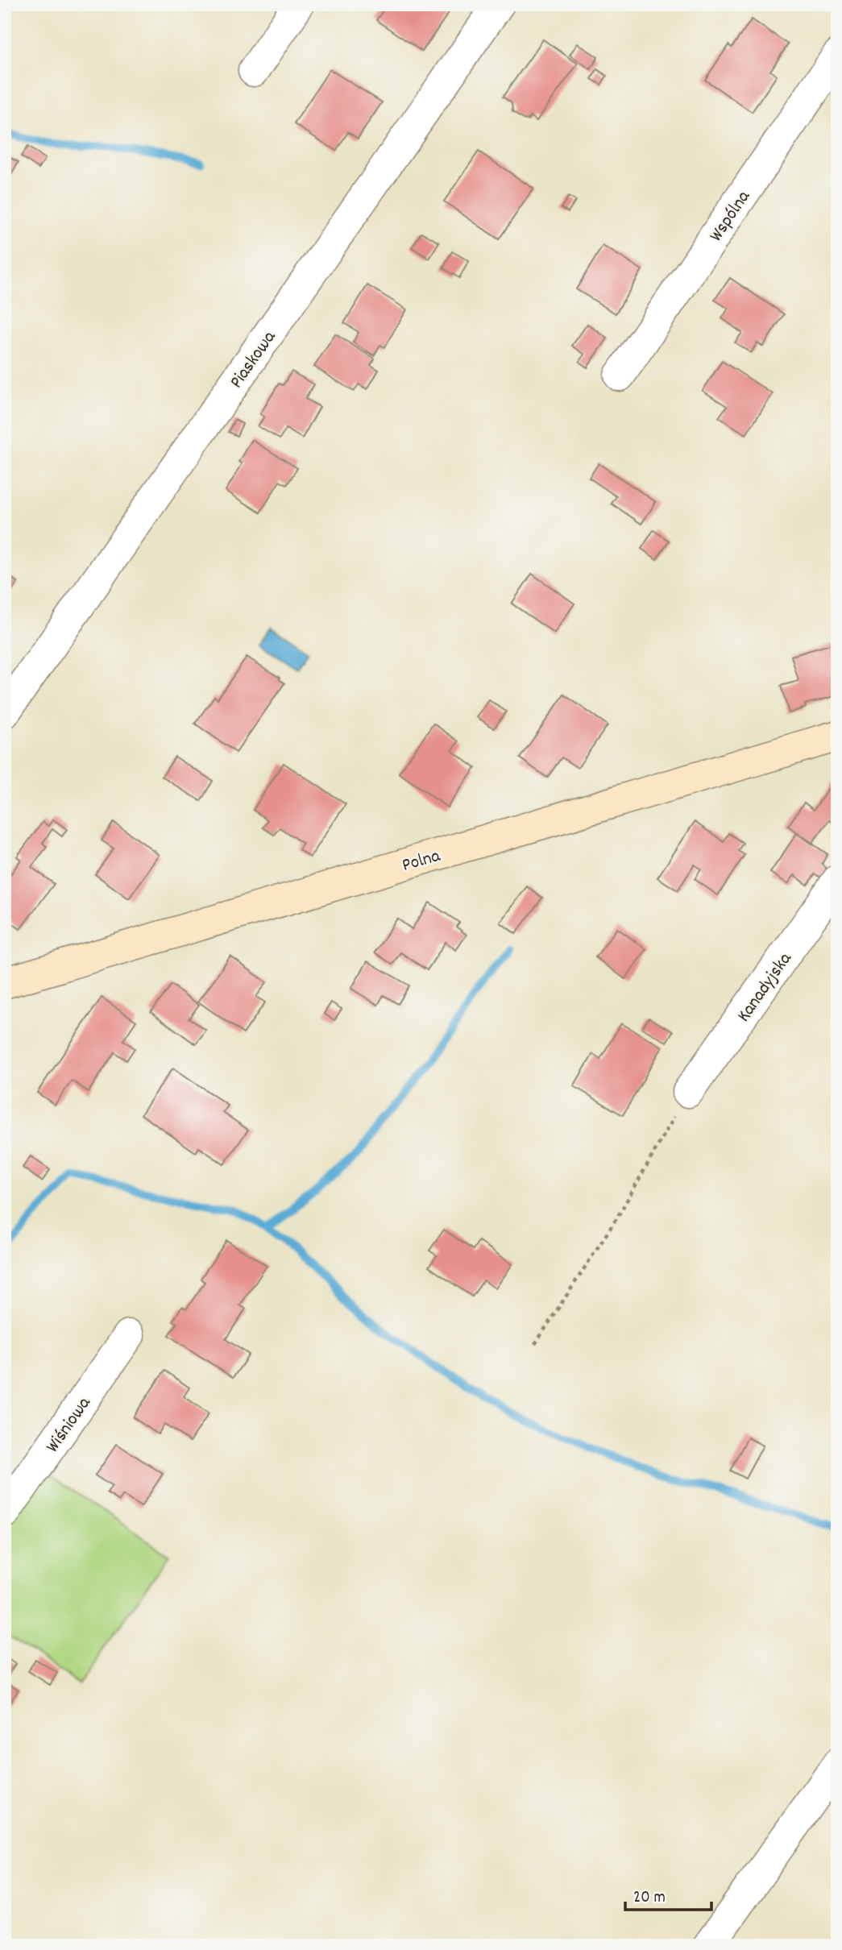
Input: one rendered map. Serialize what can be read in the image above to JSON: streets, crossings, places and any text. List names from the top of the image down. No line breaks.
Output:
{"streets":{"street":["Wspólna","Piaskowa","Polna","Kanadyjska","Wiśniowa"]},"scale_bar":"20 m"}
